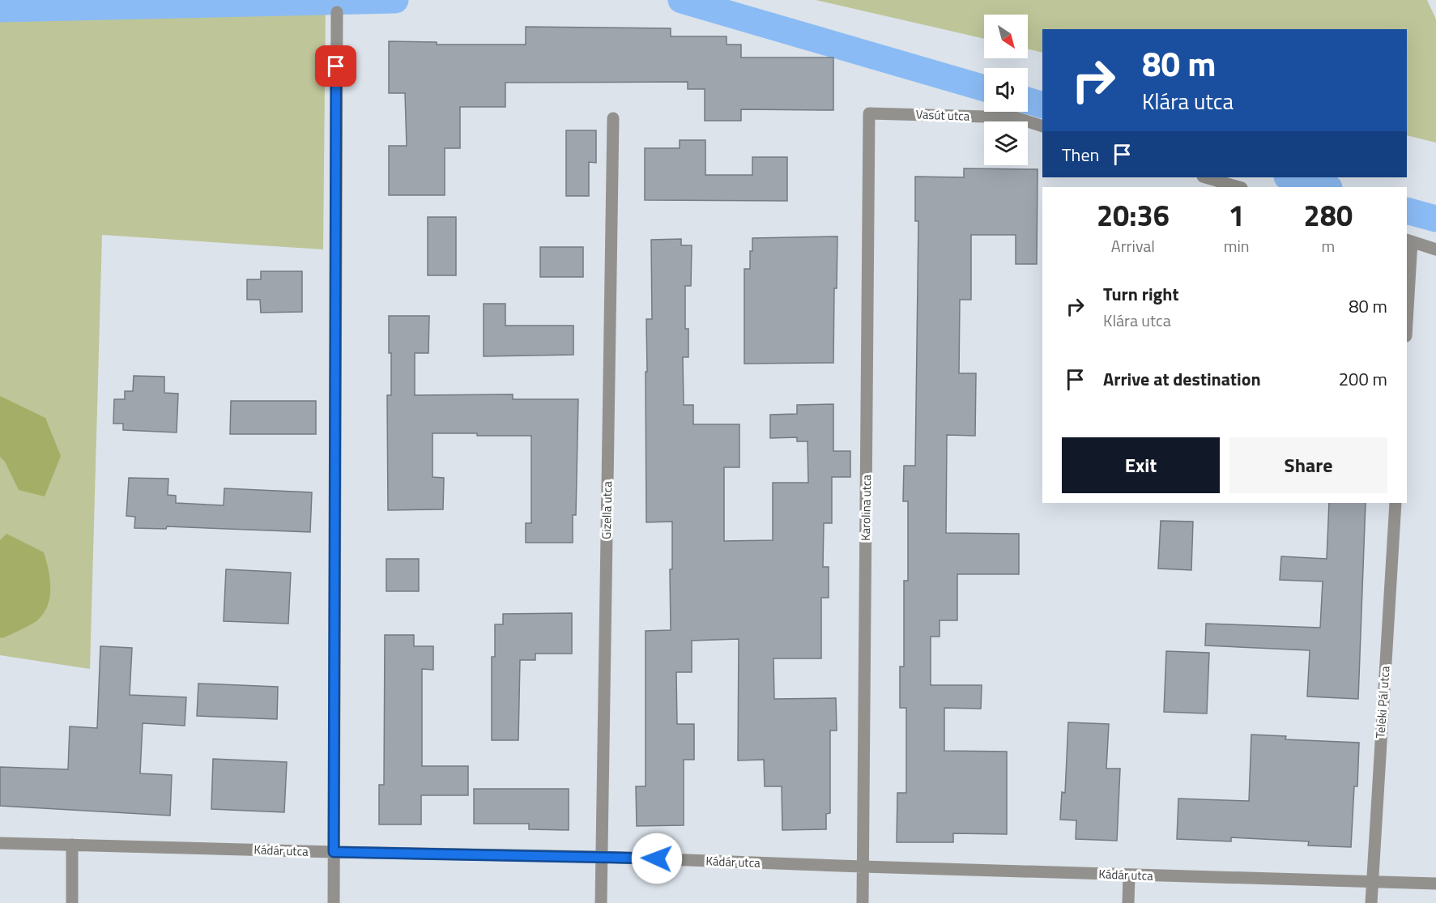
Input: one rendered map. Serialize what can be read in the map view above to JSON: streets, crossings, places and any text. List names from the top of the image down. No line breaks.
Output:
{"streets":{"street":["Vasút utca","Karolina utca","Gizella utca","Teleki Pál utca","Kádár utca"]},"crossings":[["Vasút utca","Karolina utca"],["Karolina utca","Kádár utca"],["Gizella utca","Kádár utca"],["Teleki Pál utca","Kádár utca"]],"north":"bottom right","page":{"turn":["80 m","Klára utca"],"then":"Then","eta":["20:36","Arrival","1","min","280","m"],"list":[{"name":"Turn right","note":"Klára utca","value":"80 m"},{"name":"Arrive at destination","value":"200 m"}],"buttons":["Exit","Share"]}}
